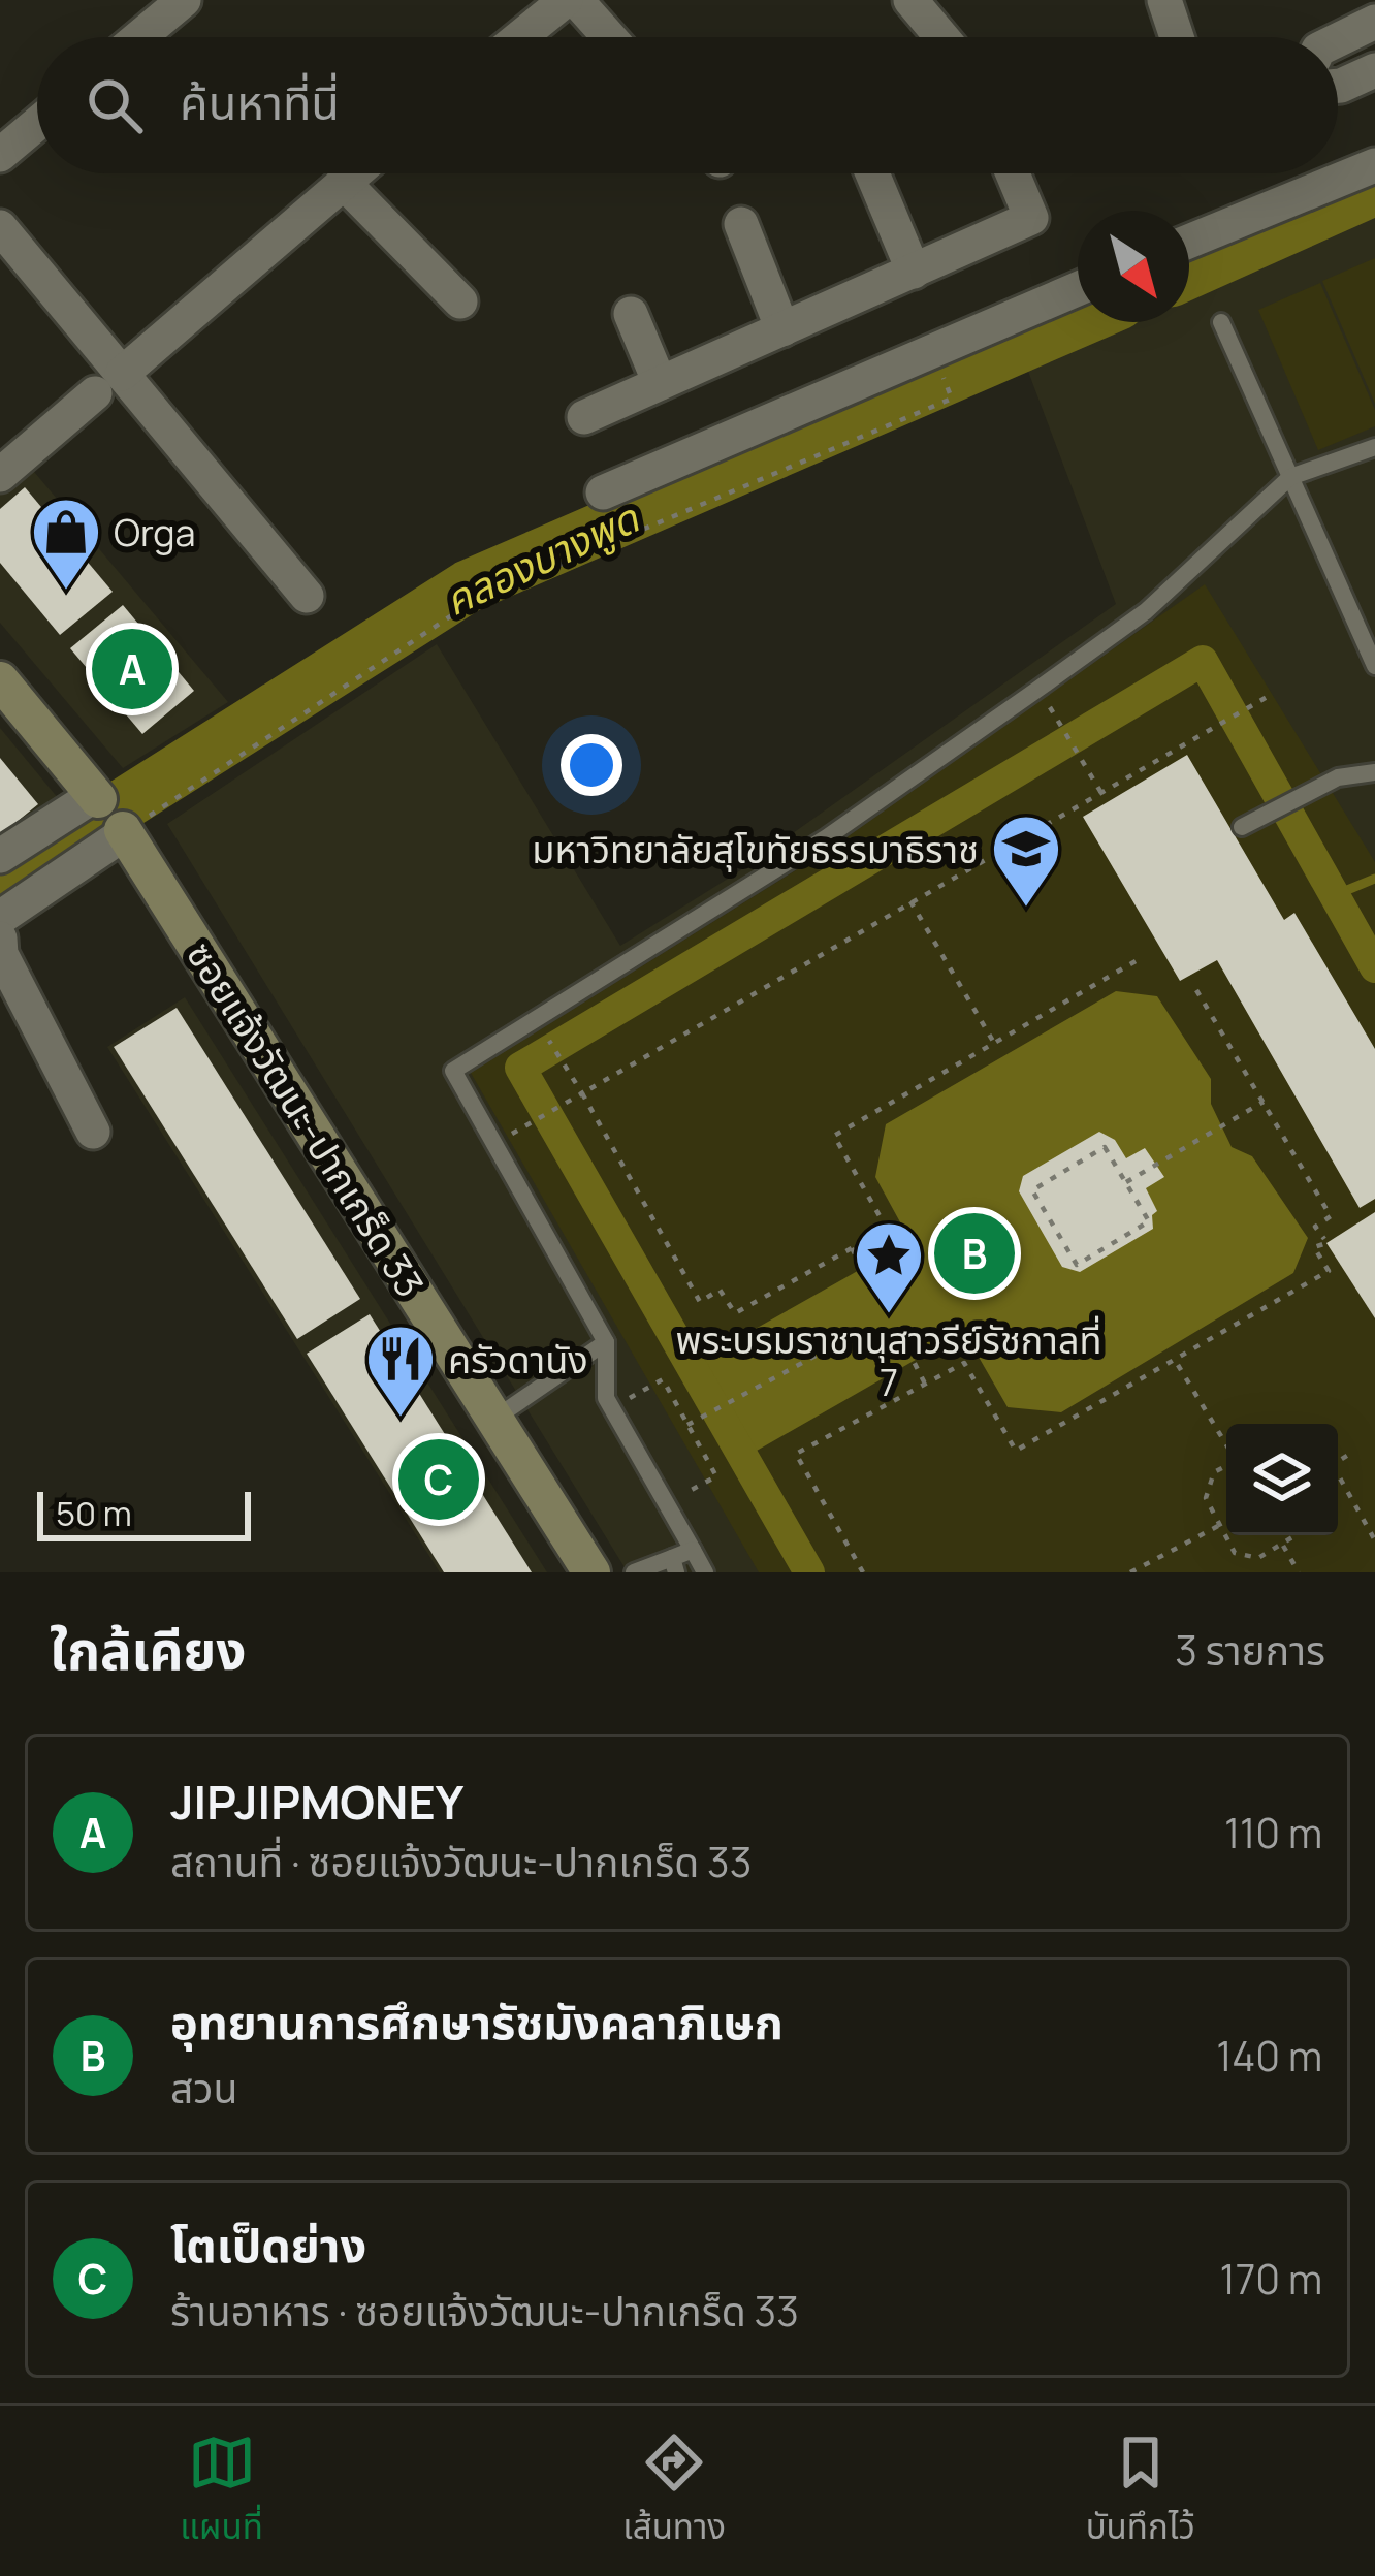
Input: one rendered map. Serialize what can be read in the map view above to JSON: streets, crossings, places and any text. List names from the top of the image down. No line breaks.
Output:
{"streets":{"street":["ซอยแจ้งวัฒนะ-ปากเกร็ด 33"]},"water":["คลองบางพูด"],"places":{"shop":["Orga"],"school or university":["มหาวิทยาลัยสุโขทัยธรรมาธิราช"],"place":["พระบรมราชานุสาวรีย์รัชกาลที่ 7"],"restaurant":["ครัวดานัง"]},"scale_bar":"50 m","north":"bottom right","page":{"search":"ค้นหาที่นี่","pins":["A","B","C"],"scale":"50 m","heading":["ใกล้เคียง","3 รายการ"],"list":[{"mark":"A","name":"JIPJIPMONEY","note":"สถานที่ · ซอยแจ้งวัฒนะ-ปากเกร็ด 33","value":"110 m"},{"mark":"B","name":"อุทยานการศึกษารัชมังคลาภิเษก","note":"สวน","value":"140 m"},{"mark":"C","name":"โตเป็ดย่าง","note":"ร้านอาหาร · ซอยแจ้งวัฒนะ-ปากเกร็ด 33","value":"170 m"}],"nav":["แผนที่","เส้นทาง","บันทึกไว้"]}}
